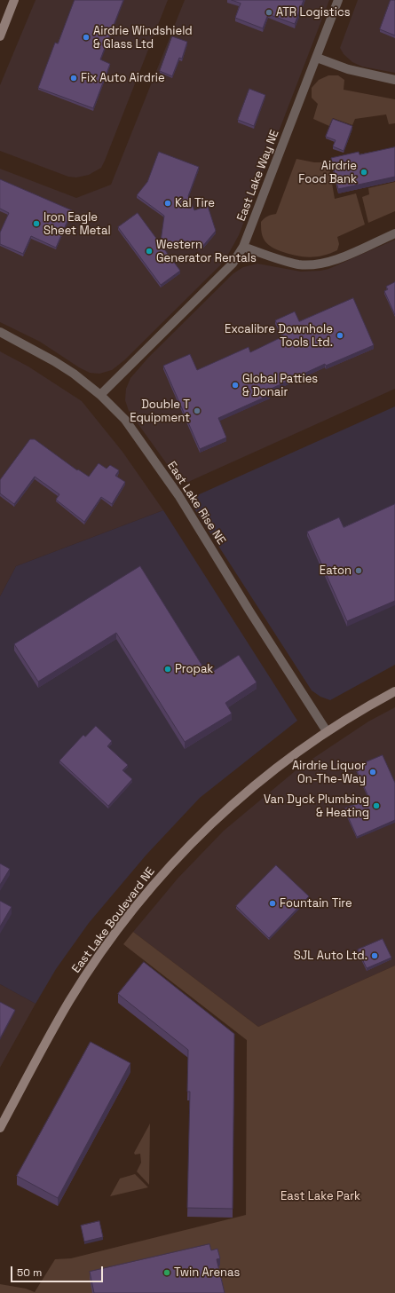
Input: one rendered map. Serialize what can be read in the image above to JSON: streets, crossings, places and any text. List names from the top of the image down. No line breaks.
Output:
{"streets":{"main road":["East Lake Boulevard NE"],"street":["East Lake Way NE","East Lake Rise NE"]},"crossings":[["East Lake Way NE","East Lake Rise NE"],["East Lake Rise NE","East Lake Boulevard NE"]],"parks":["East Lake Park"],"places":["ATR Logistics","Airdrie Windshield & Glass Ltd","Fix Auto Airdrie","Airdrie Food Bank","Kal Tire","Iron Eagle Sheet Metal","Western Generator Rentals","Excalibre Downhole Tools Ltd.","Global Patties & Donair","Double T Equipment","Eaton","Propak","Airdrie Liquor On-The-Way","Van Dyck Plumbing & Heating","Fountain Tire","SJL Auto Ltd.","Twin Arenas"],"scale_bar":"50 m"}
